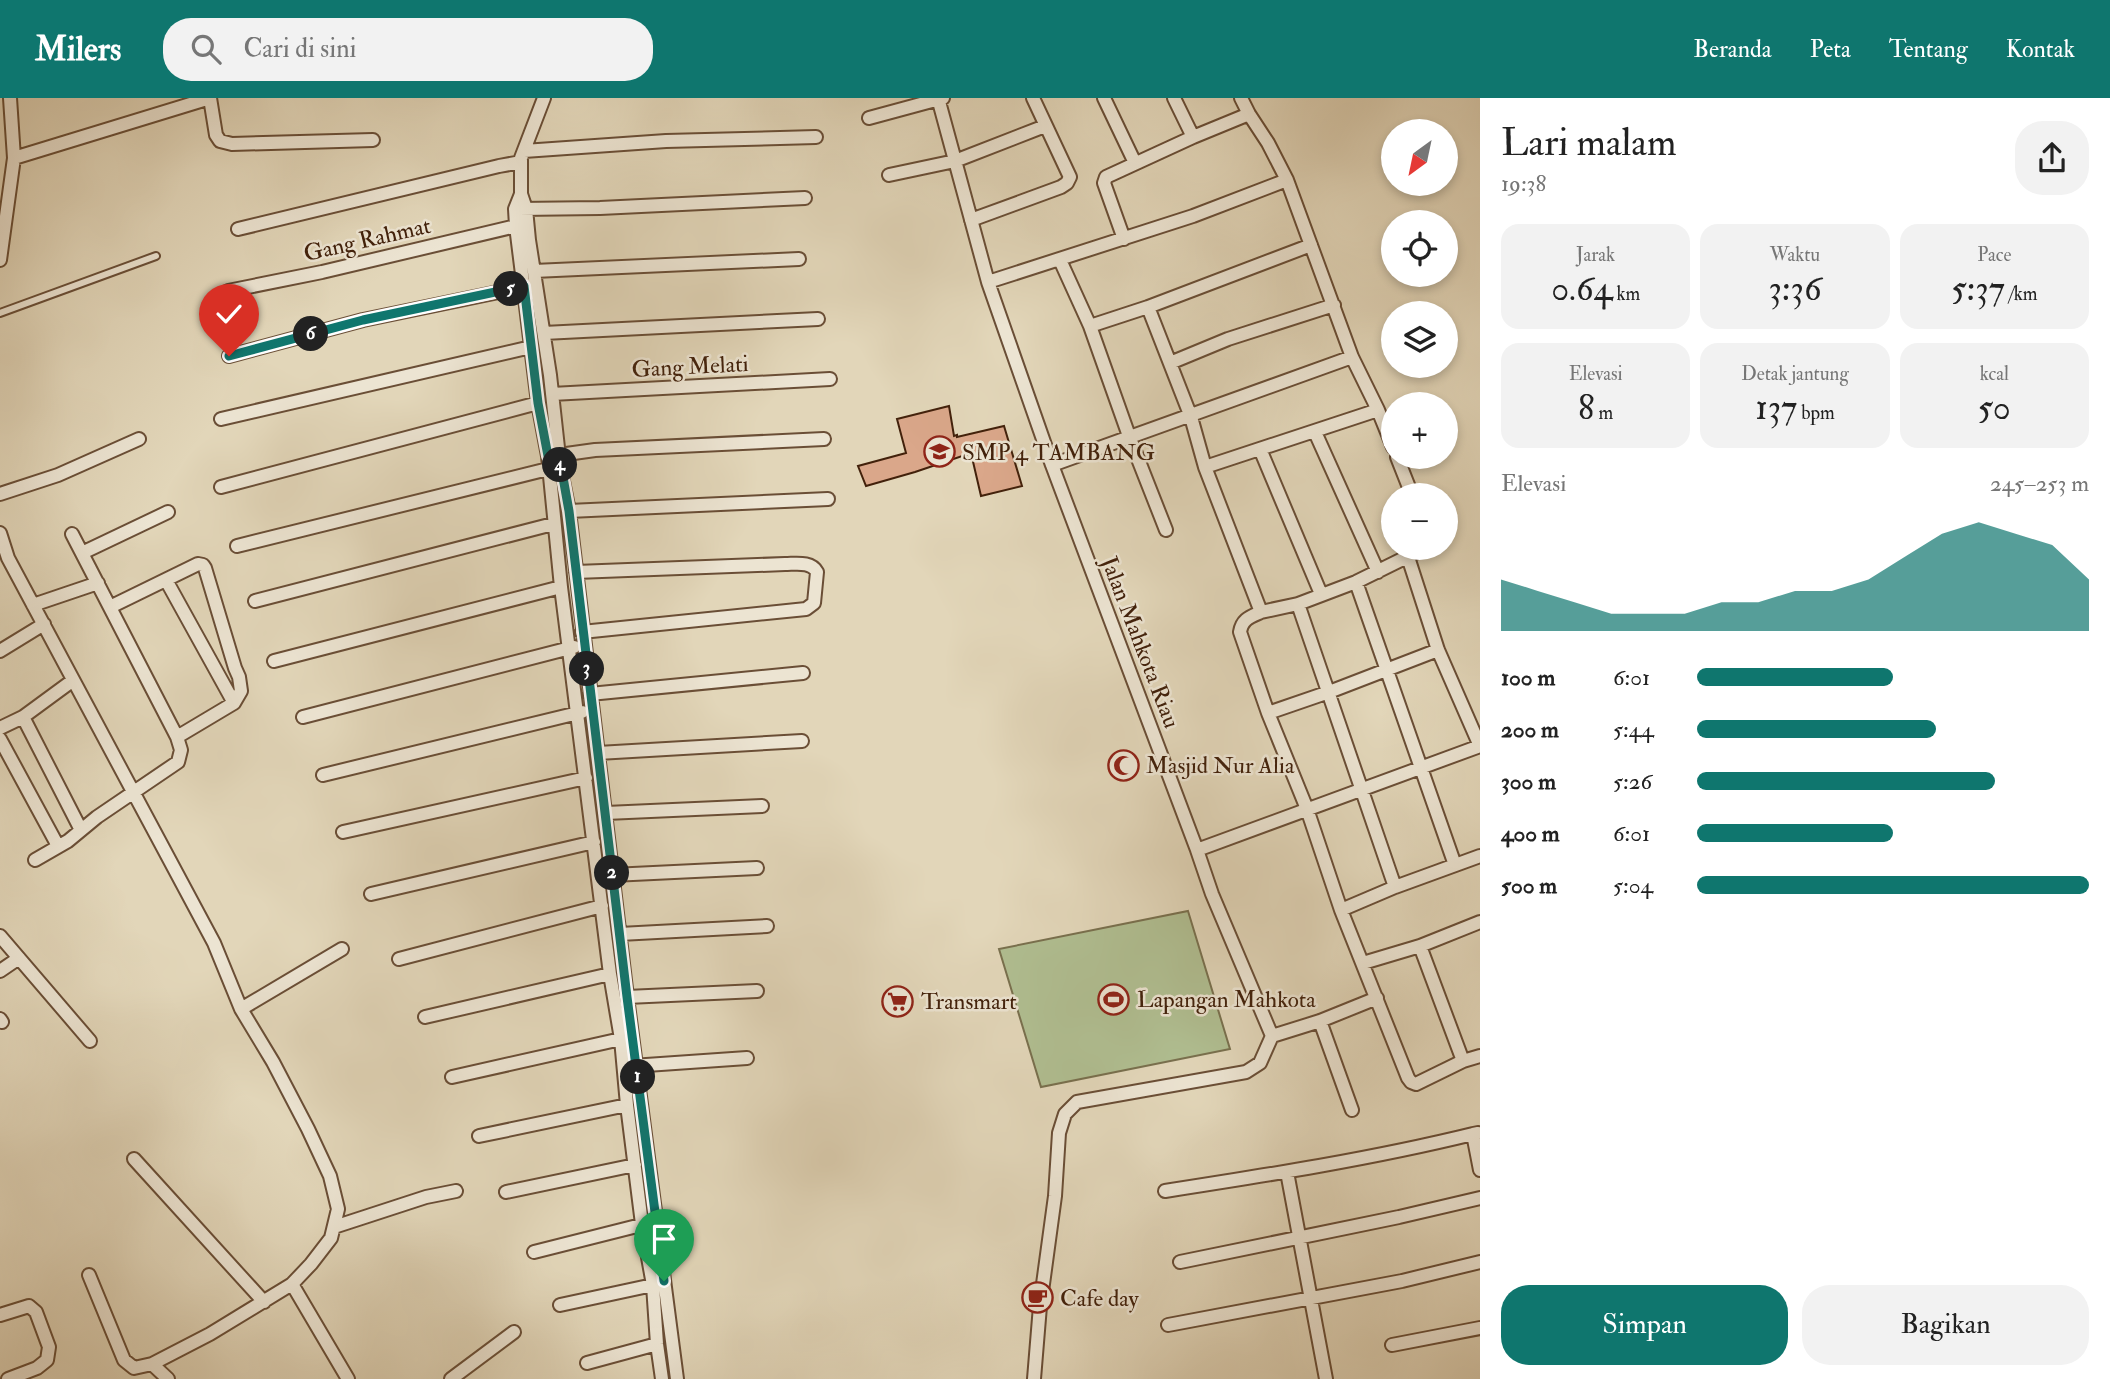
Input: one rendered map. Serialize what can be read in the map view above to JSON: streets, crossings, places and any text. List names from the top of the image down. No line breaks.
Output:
{"streets":{"street":["Gang Rahmat","Gang Melati","Jalan Mahkota Riau"]},"places":{"school or university":["SMP 4 TAMBANG"],"mosque":["Masjid Nur Alia"],"sports":["Lapangan Mahkota"],"supermarket":["Transmart"],"cafe":["Cafe day"]},"north":"bottom left","page":{"header":"Milers","search":"Cari di sini","nav":["Beranda","Peta","Tentang","Kontak"],"heading":["Lari malam","19:38"],"map_buttons":["+","−"],"stats":[["Jarak","0.64 km"],["Waktu","3:36"],["Pace","5:37 /km"],["Elevasi","8 m"],["Detak jantung","137 bpm"],["kcal","50"]],"pins":["5","6","4","3","2","1"],"chart":["Elevasi","245–253 m"],"list":[{"name":"100 m","note":"6:01"},{"name":"200 m","note":"5:44"},{"name":"300 m","note":"5:26"},{"name":"400 m","note":"6:01"},{"name":"500 m","note":"5:04"}],"buttons":["Simpan","Bagikan"]}}
